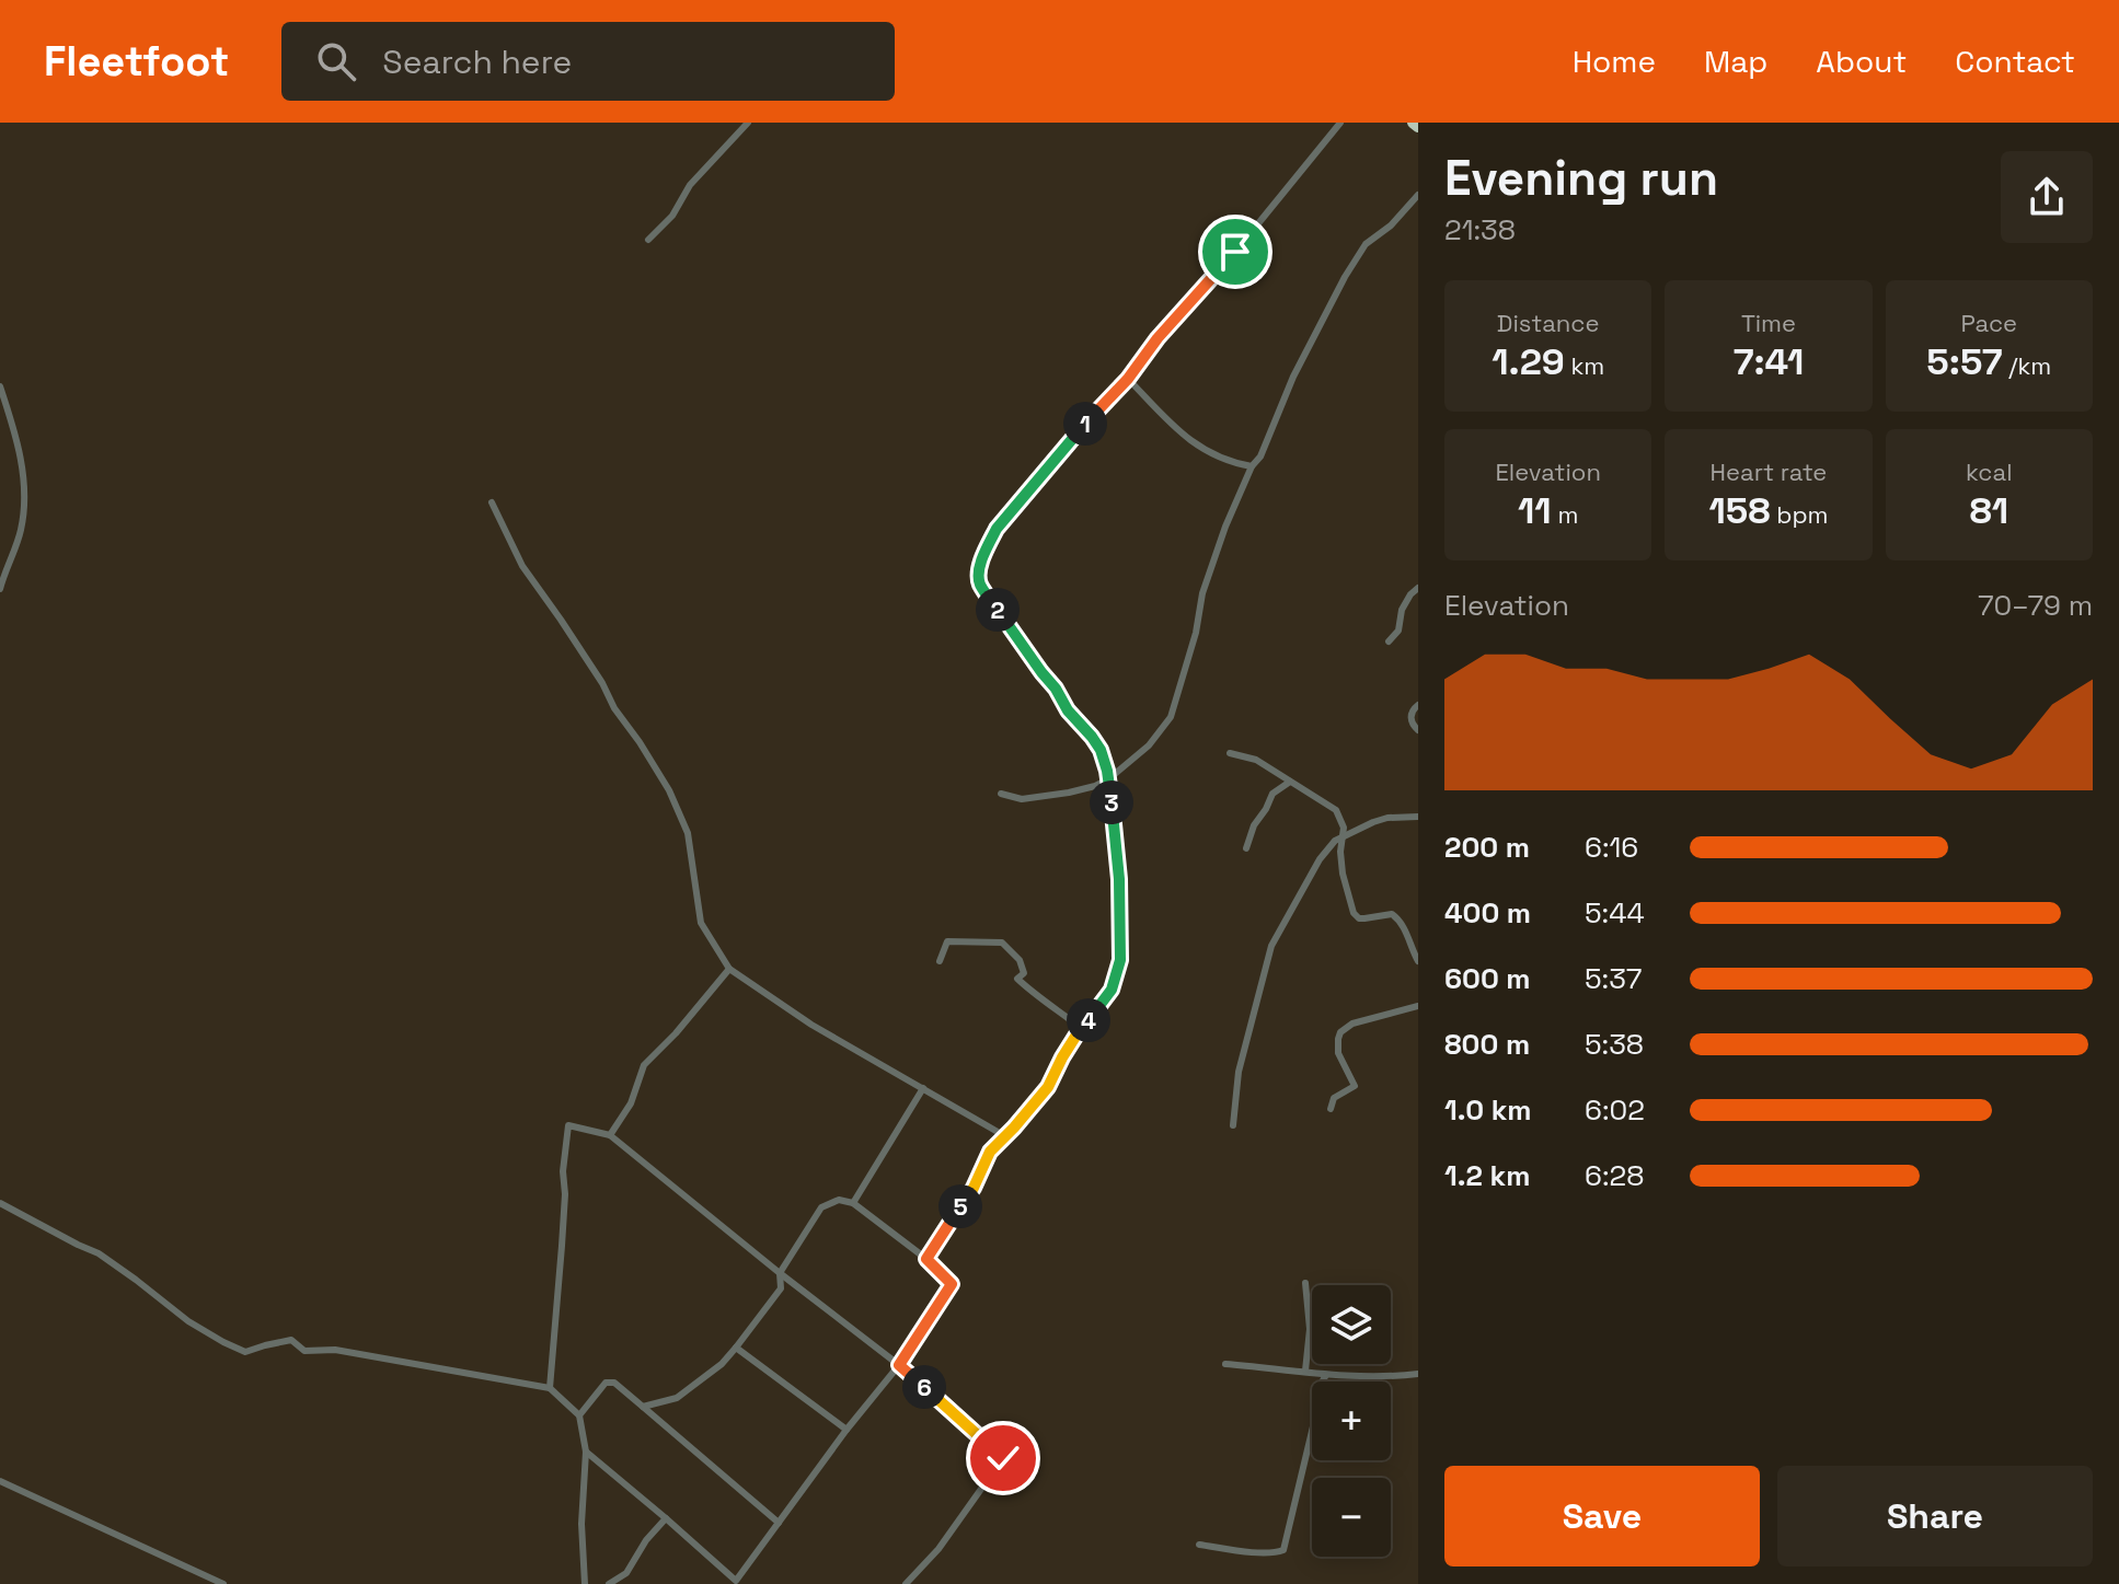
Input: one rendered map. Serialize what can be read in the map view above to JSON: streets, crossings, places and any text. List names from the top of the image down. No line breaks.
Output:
{"page":{"header":"Fleetfoot","search":"Search here","nav":["Home","Map","About","Contact"],"heading":["Evening run","21:38"],"stats":[["Distance","1.29 km"],["Time","7:41"],["Pace","5:57 /km"],["Elevation","11 m"],["Heart rate","158 bpm"],["kcal","81"]],"pins":["1","2","3","4","5","6"],"chart":["Elevation","70–79 m"],"list":[{"name":"200 m","note":"6:16"},{"name":"400 m","note":"5:44"},{"name":"600 m","note":"5:37"},{"name":"800 m","note":"5:38"},{"name":"1.0 km","note":"6:02"},{"name":"1.2 km","note":"6:28"}],"map_buttons":["+","−"],"buttons":["Save","Share"]}}
